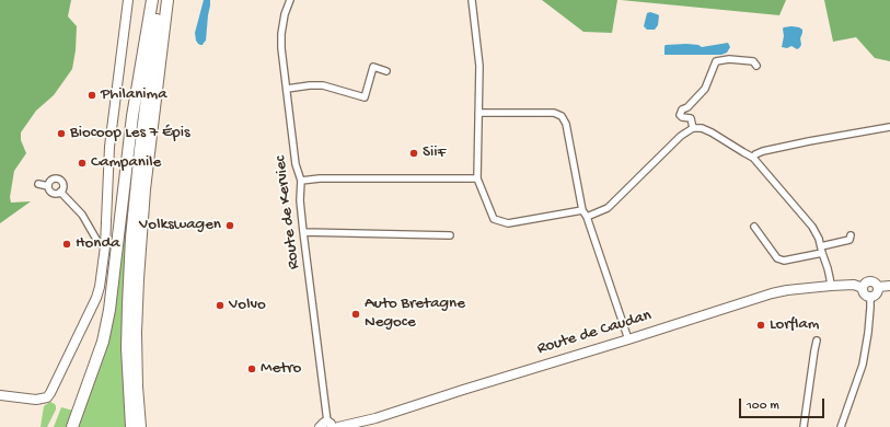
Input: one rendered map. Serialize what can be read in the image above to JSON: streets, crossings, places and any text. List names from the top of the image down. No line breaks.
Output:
{"streets":{"street":["Route de Kerviec","Route de Caudan"]},"places":["Philanima","Biocoop Les 7 Épis","SiiF","Campanile","Volkswagen","Honda","Volvo","Auto Bretagne Negoce","Lorflam","Metro"],"scale_bar":"100 m"}
